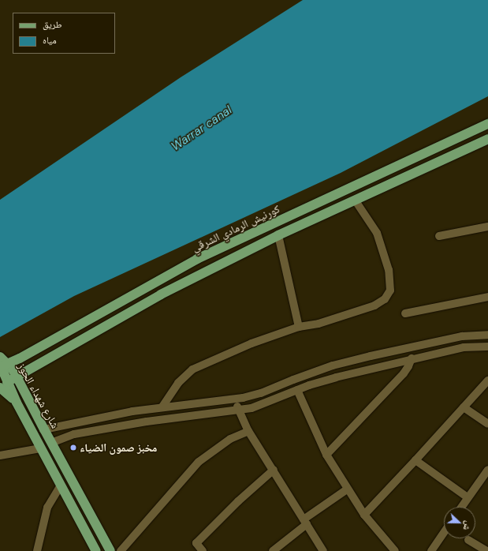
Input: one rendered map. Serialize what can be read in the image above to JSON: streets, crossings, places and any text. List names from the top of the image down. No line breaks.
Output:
{"streets":{"main road":["كورنيش الرمادي الشرقي","شارع شهداء الحوز"]},"crossings":[["كورنيش الرمادي الشرقي","شارع شهداء الحوز"]],"water":["Warrar canal"],"places":["مخبز صمون الضياء"],"legend":["طريق","مياه"],"north":"right"}
